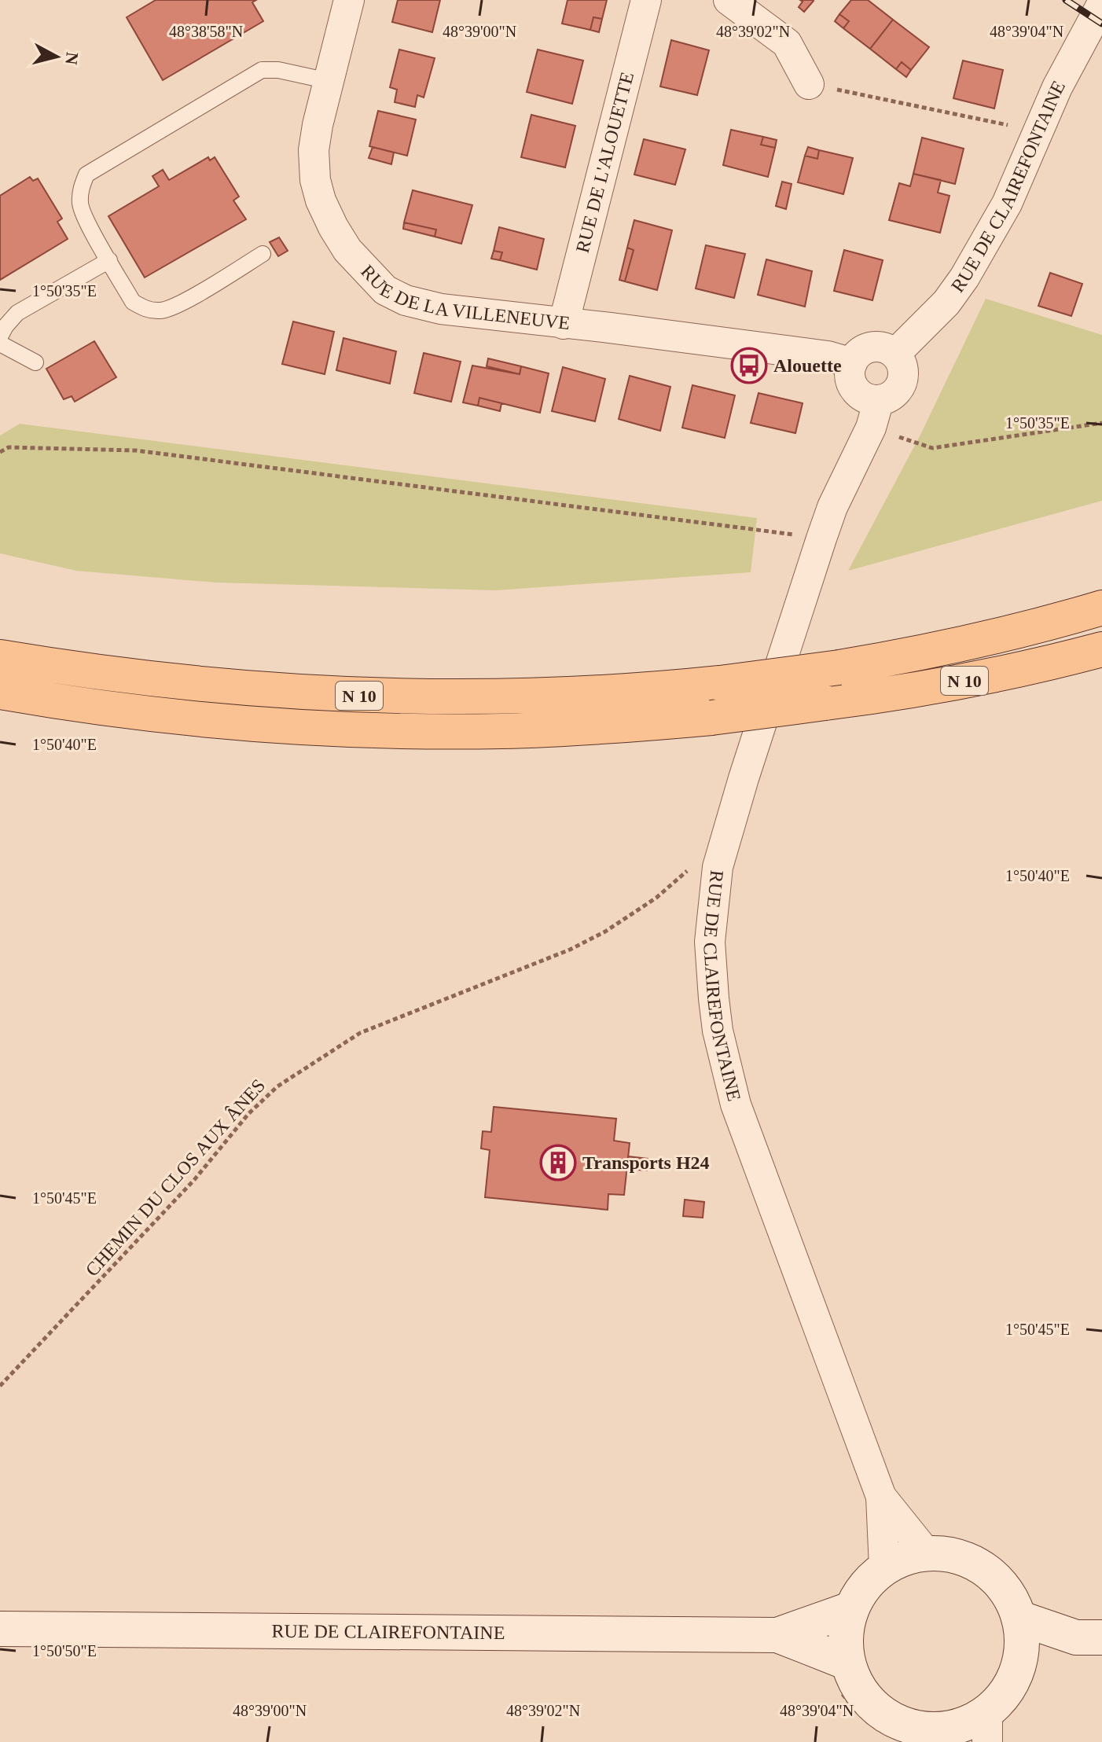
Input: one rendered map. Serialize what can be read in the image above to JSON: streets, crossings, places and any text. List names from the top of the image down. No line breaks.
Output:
{"streets":{"main road":["RUE DE CLAIREFONTAINE","N 10"],"street":["RUE DE L'ALOUETTE","RUE DE LA VILLENEUVE"],"path":["CHEMIN DU CLOS AUX ÂNES"]},"crossings":[["RUE DE L'ALOUETTE","RUE DE LA VILLENEUVE"],["RUE DE CLAIREFONTAINE","RUE DE LA VILLENEUVE"]],"places":{"bus stop":["Alouette"],"building":["Transports H24"]},"north":"right","coordinates":["48°38'58\"N","48°39'00\"N","48°39'02\"N","48°39'04\"N","1°50'35\"E","1°50'40\"E","1°50'45\"E","1°50'50\"E"]}
